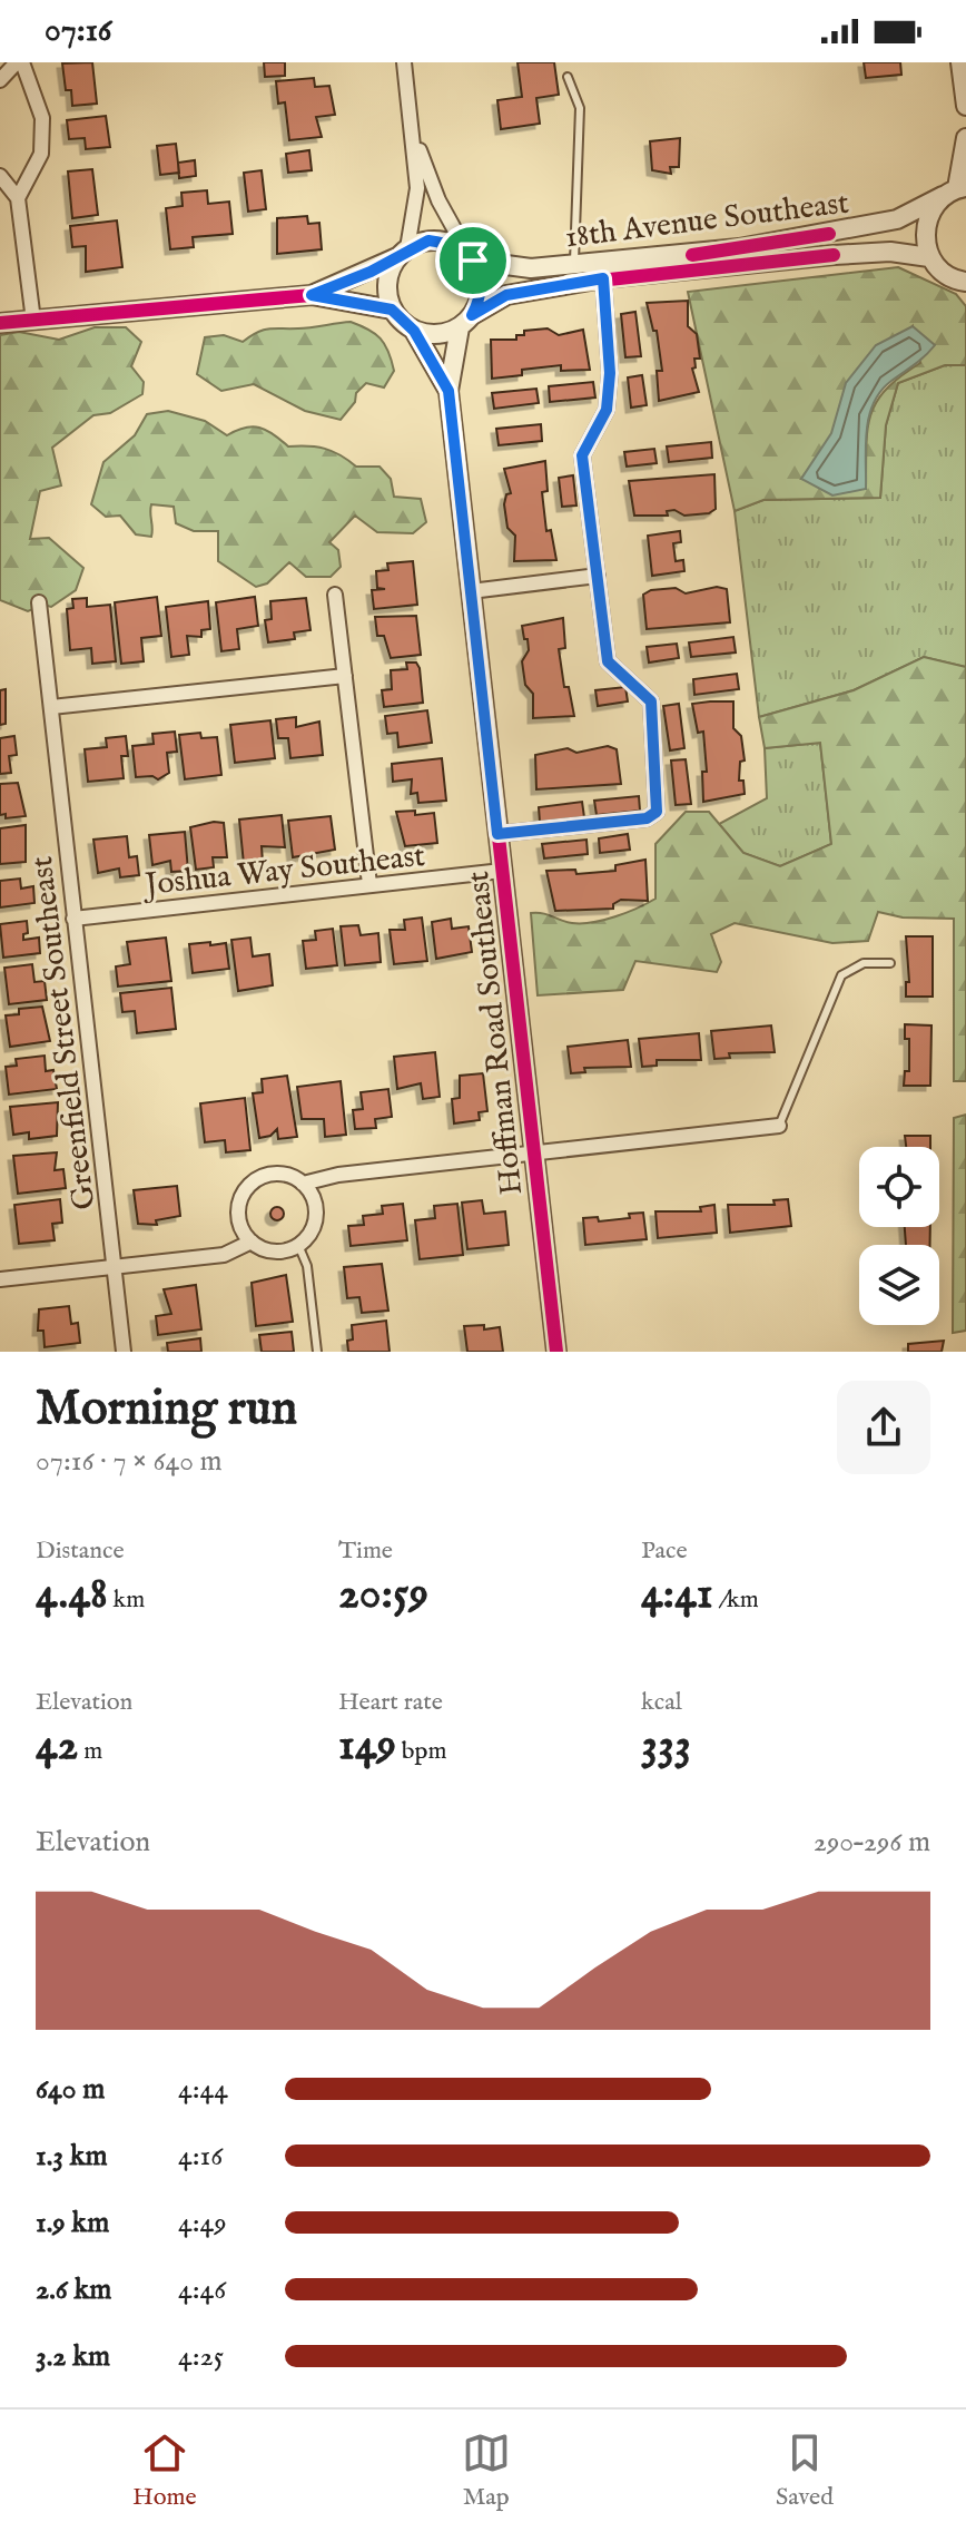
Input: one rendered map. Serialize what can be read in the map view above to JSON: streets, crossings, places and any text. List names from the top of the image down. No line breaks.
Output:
{"streets":{"street":["18th Avenue Southeast","Joshua Way Southeast","Greenfield Street Southeast","Hoffman Road Southeast"]},"crossings":[["18th Avenue Southeast","Hoffman Road Southeast"],["Joshua Way Southeast","Greenfield Street Southeast"],["Joshua Way Southeast","Hoffman Road Southeast"]],"page":{"status":"07:16","heading":["Morning run","07:16 · 7 × 640 m"],"stats":[["Distance","4.48 km"],["Time","20:59"],["Pace","4:41 /km"],["Elevation","42 m"],["Heart rate","149 bpm"],["kcal","333"]],"chart":["Elevation","290–296 m"],"list":[{"name":"640 m","note":"4:44"},{"name":"1.3 km","note":"4:16"},{"name":"1.9 km","note":"4:49"},{"name":"2.6 km","note":"4:46"},{"name":"3.2 km","note":"4:25"}],"tabs":["Home","Map","Saved"]}}
